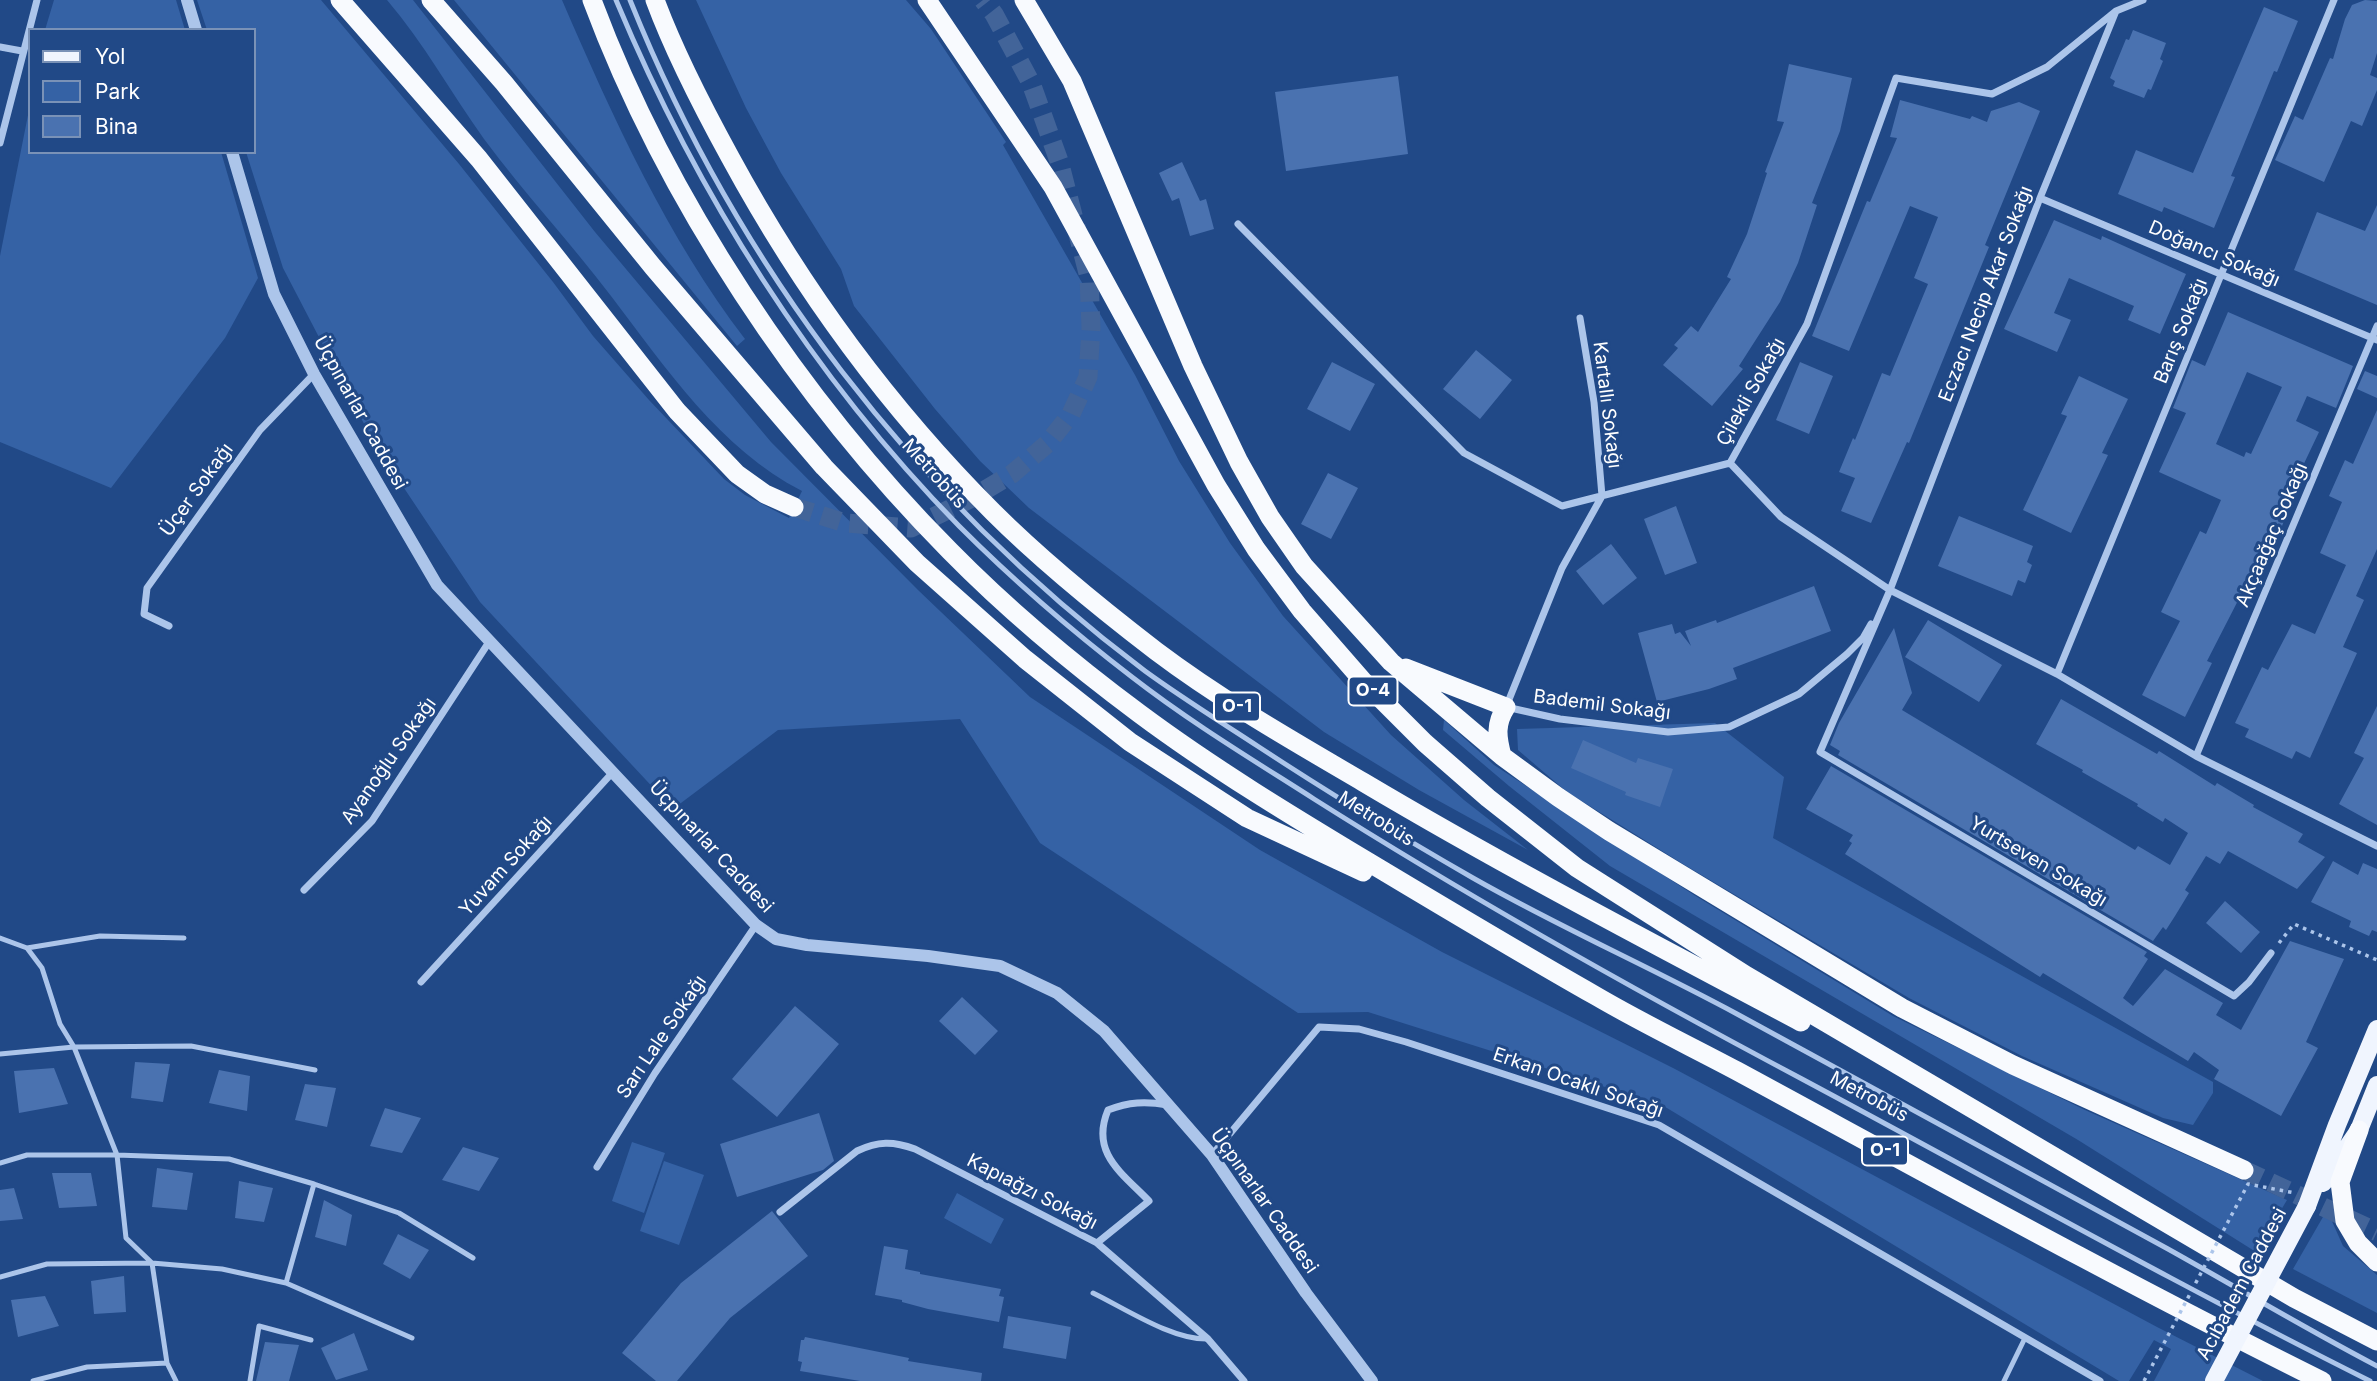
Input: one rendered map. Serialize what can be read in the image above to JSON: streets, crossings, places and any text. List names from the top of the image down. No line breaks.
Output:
{"streets":{"highway":["O-4","O-1"],"main road":["Acıbadem Caddesi"],"street":["Doğancı Sokağı","Eczacı Necip Akar Sokağı","Barış Sokağı","Çilekli Sokağı","Kartallı Sokağı","Üçpınarlar Caddesi","Üçer Sokağı","Akçaağaç Sokağı","Bademil Sokağı","Ayanoğlu Sokağı","Yurtseven Sokağı","Yuvam Sokağı","Sarı Lale Sokağı","Erkan Ocaklı Sokağı","Kapıağzı Sokağı"],"lane":["Metrobüs"]},"crossings":[["Doğancı Sokağı","Eczacı Necip Akar Sokağı"],["Doğancı Sokağı","Barış Sokağı"],["Doğancı Sokağı","Akçaağaç Sokağı"],["Eczacı Necip Akar Sokağı","Çilekli Sokağı"],["Eczacı Necip Akar Sokağı","Bademil Sokağı"],["Eczacı Necip Akar Sokağı","Yurtseven Sokağı"],["Çilekli Sokağı","Kartallı Sokağı"],["Üçpınarlar Caddesi","Üçer Sokağı"],["Üçpınarlar Caddesi","Ayanoğlu Sokağı"],["Üçpınarlar Caddesi","Yuvam Sokağı"],["Üçpınarlar Caddesi","Sarı Lale Sokağı"],["Üçpınarlar Caddesi","Erkan Ocaklı Sokağı"],["O-4","O-1"],["Bademil Sokağı","Yurtseven Sokağı"]],"legend":["Yol","Park","Bina"]}
